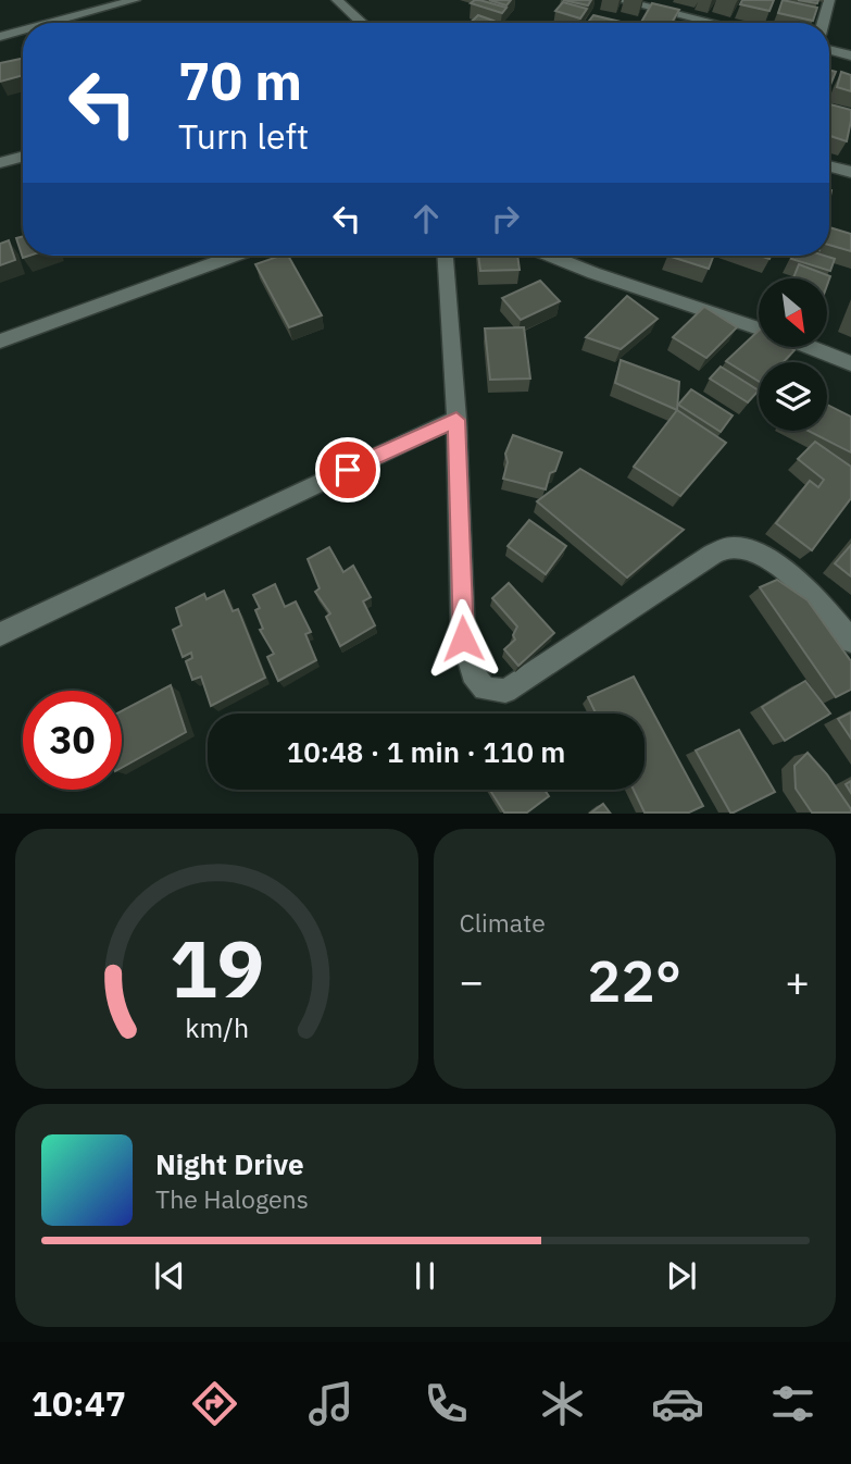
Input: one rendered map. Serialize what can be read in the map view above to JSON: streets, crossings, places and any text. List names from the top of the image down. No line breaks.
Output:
{"north":"bottom right","page":{"turn":["70 m","Turn left"],"limit":"30","trip":"10:48 · 1 min · 110 m","tile":"Climate","heat":["−","22°","+"],"song":["Night Drive","The Halogens"],"tabs":"10:47","gauge":["19","km/h"]}}
